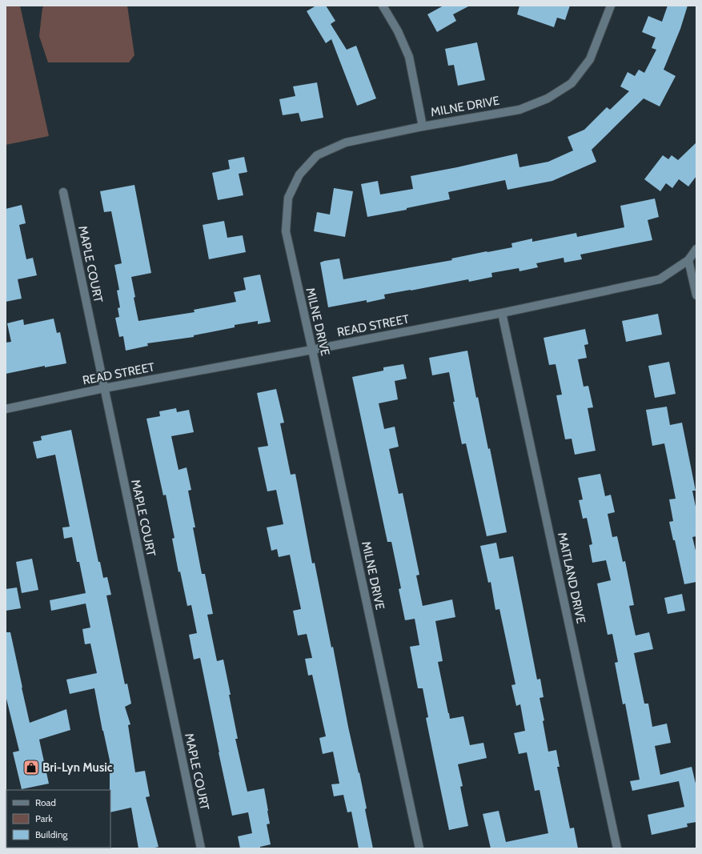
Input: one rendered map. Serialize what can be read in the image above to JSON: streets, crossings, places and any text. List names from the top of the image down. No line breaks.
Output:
{"streets":{"street":["MILNE DRIVE","MAPLE COURT","READ STREET","MAITLAND DRIVE"]},"crossings":[["MILNE DRIVE","READ STREET"],["MAPLE COURT","READ STREET"],["READ STREET","MAITLAND DRIVE"]],"places":{"shop":["Bri-Lyn Music"]},"legend":["Road","Park","Building"]}
